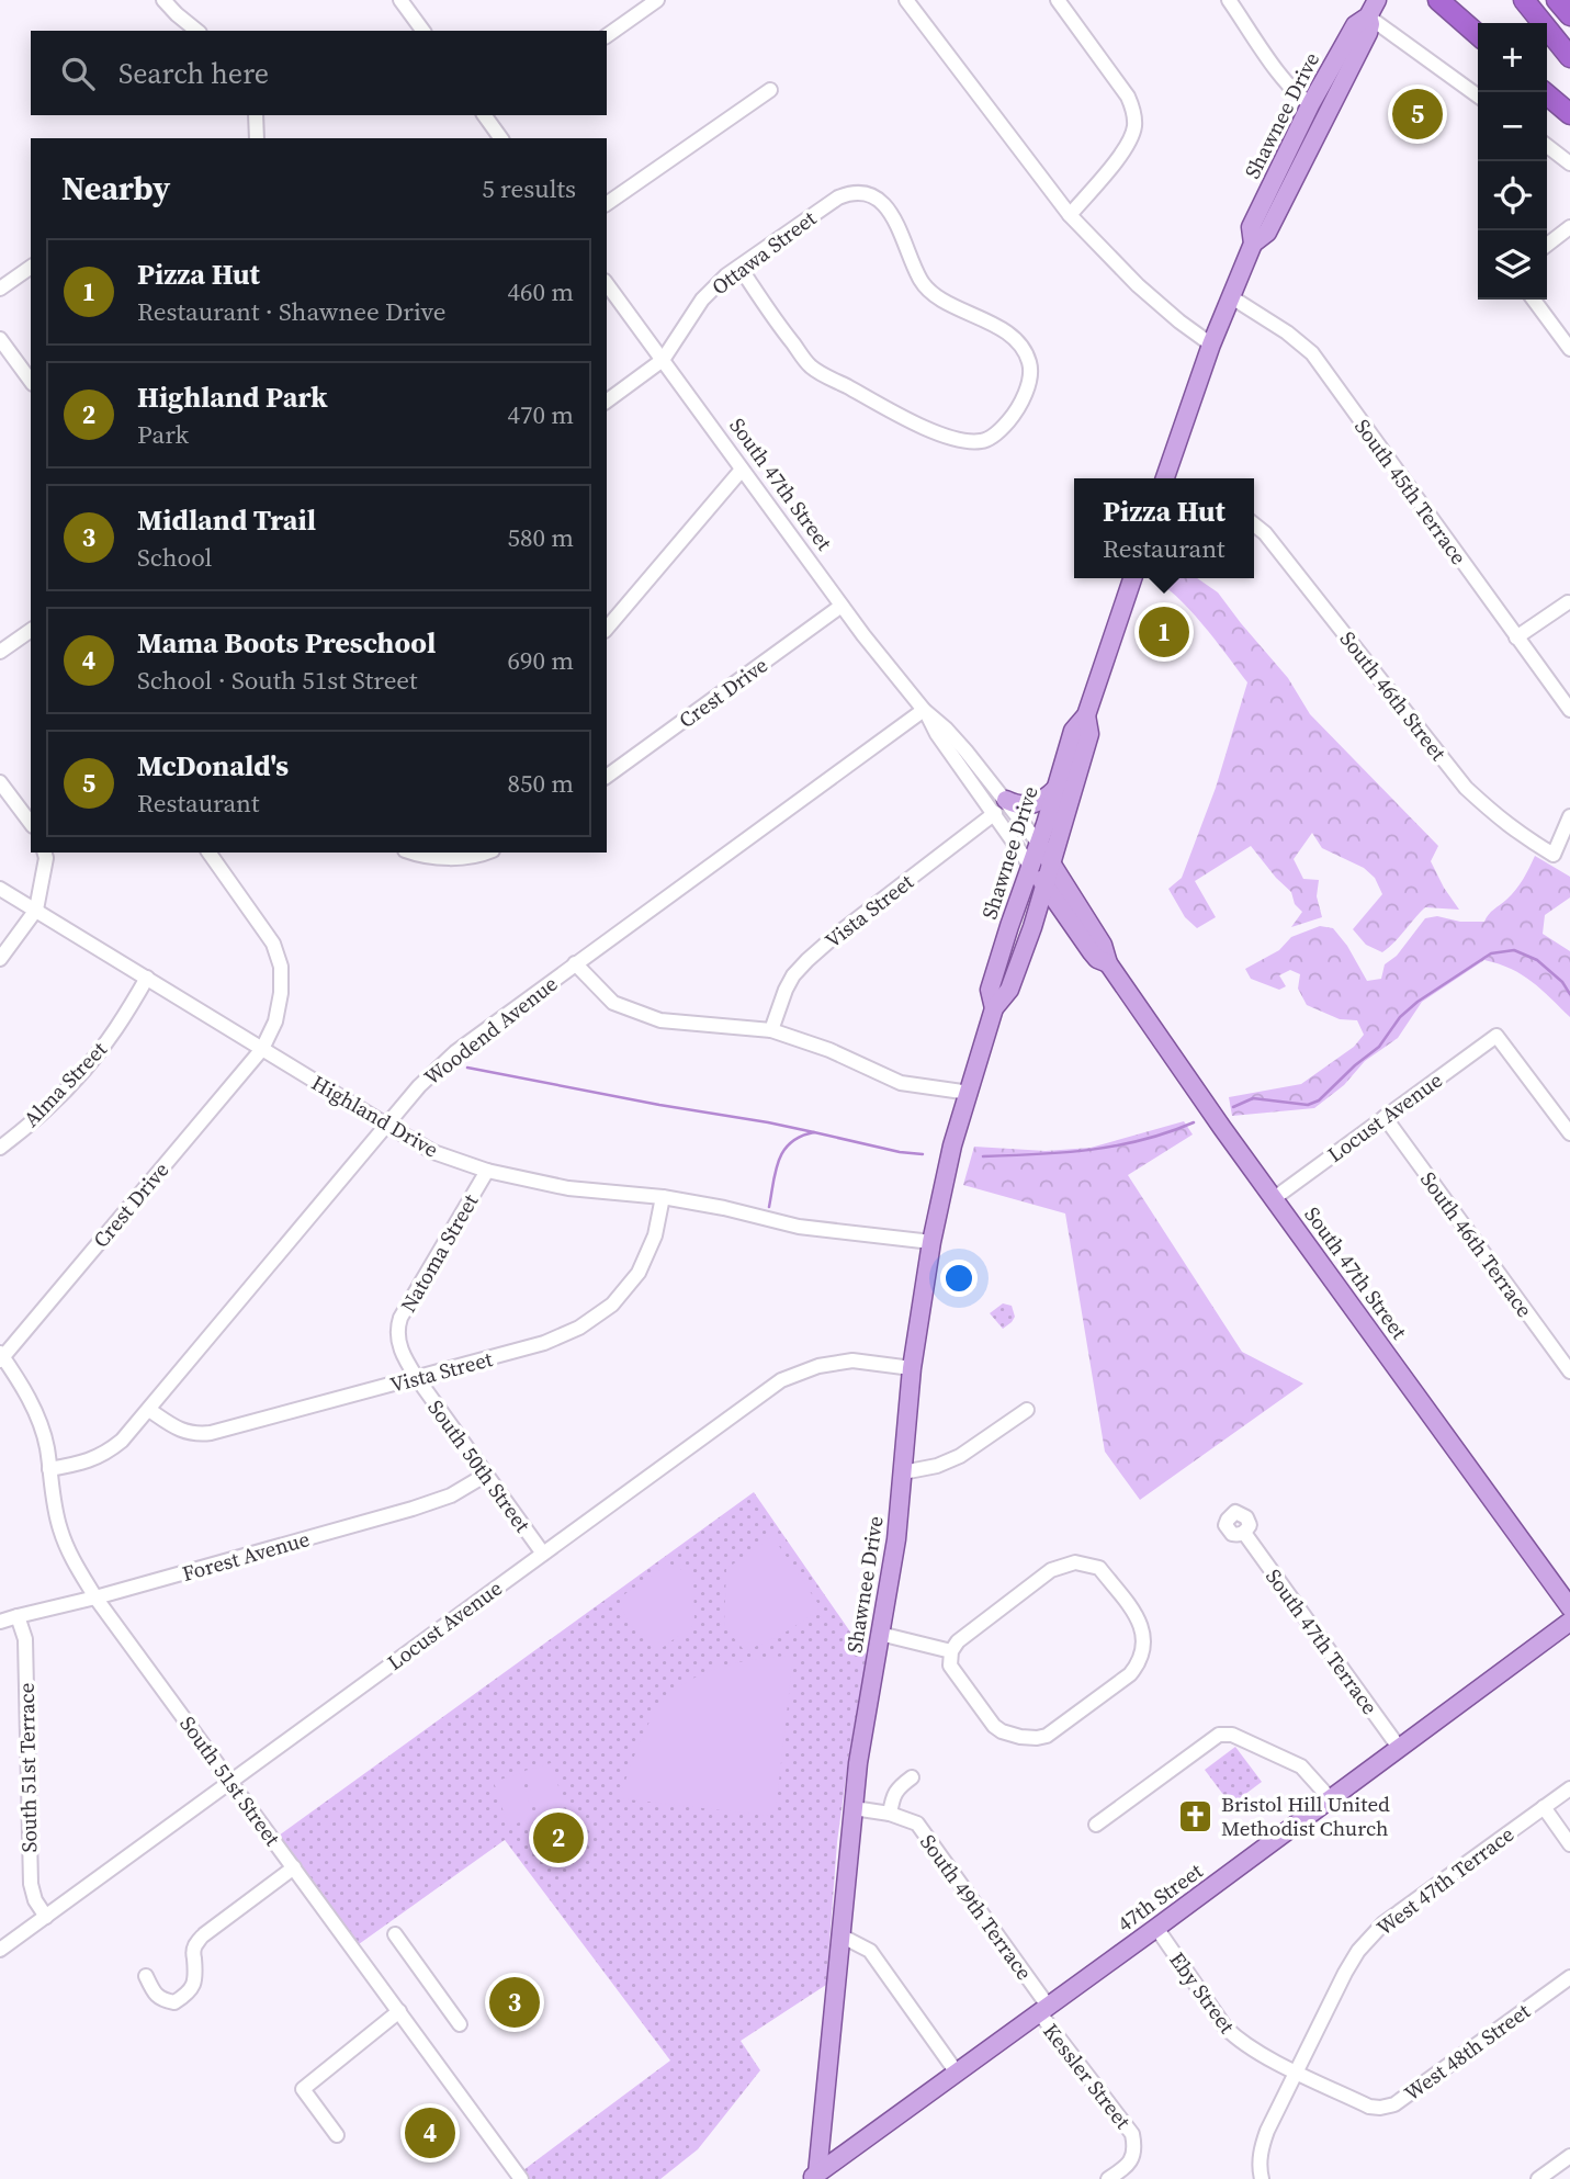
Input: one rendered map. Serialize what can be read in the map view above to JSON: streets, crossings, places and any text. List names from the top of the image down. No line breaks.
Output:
{"streets":{"main road":["Shawnee Drive","South 47th Street","47th Street"],"street":["Ottawa Street","South 45th Terrace","Crest Drive","South 46th Street","Vista Street","Woodend Avenue","Alma Street","Highland Drive","Locust Avenue","South 46th Terrace","Natoma Street","South 50th Street","Forest Avenue","South 47th Terrace","South 51st Terrace","South 51st Street","West 47th Terrace","South 49th Terrace","Eby Street","West 48th Street","Kessler Street"]},"crossings":[["Shawnee Drive","South 47th Street"],["Shawnee Drive","South 45th Terrace"],["Shawnee Drive","Highland Drive"],["Shawnee Drive","Locust Avenue"],["Shawnee Drive","47th Street"],["Shawnee Drive","South 49th Terrace"],["Ottawa Street","South 47th Street"],["South 47th Street","Crest Drive"],["South 47th Street","Vista Street"],["South 47th Street","Woodend Avenue"],["South 47th Street","Locust Avenue"],["Crest Drive","Highland Drive"],["Crest Drive","South 51st Street"],["Vista Street","Woodend Avenue"],["Vista Street","Highland Drive"],["Vista Street","Natoma Street"],["Vista Street","South 50th Street"],["Woodend Avenue","Highland Drive"],["Woodend Avenue","South 51st Street"],["Alma Street","Highland Drive"],["Highland Drive","Natoma Street"],["Locust Avenue","South 46th Terrace"],["Locust Avenue","South 50th Street"],["Locust Avenue","South 51st Terrace"],["Locust Avenue","South 51st Street"],["Natoma Street","South 50th Street"],["South 50th Street","Forest Avenue"],["Forest Avenue","South 51st Terrace"],["Forest Avenue","South 51st Street"],["South 47th Terrace","47th Street"],["West 47th Terrace","Eby Street"],["West 47th Terrace","West 48th Street"],["47th Street","South 49th Terrace"],["47th Street","Eby Street"],["47th Street","Kessler Street"],["South 49th Terrace","Kessler Street"],["Eby Street","West 48th Street"]],"places":{"church":["Bristol Hill United Methodist Church"]},"page":{"map_buttons":["+","−"],"search":"Search here","pins":["5","1","2","3","4"],"heading":["Nearby","5 results"],"list":[{"mark":"1","name":"Pizza Hut","note":"Restaurant · Shawnee Drive","value":"460 m"},{"mark":"2","name":"Highland Park","note":"Park","value":"470 m"},{"mark":"3","name":"Midland Trail","note":"School","value":"580 m"},{"mark":"4","name":"Mama Boots Preschool","note":"School · South 51st Street","value":"690 m"},{"mark":"5","name":"McDonald's","note":"Restaurant","value":"850 m"}],"popup":["Pizza Hut","Restaurant"]}}
